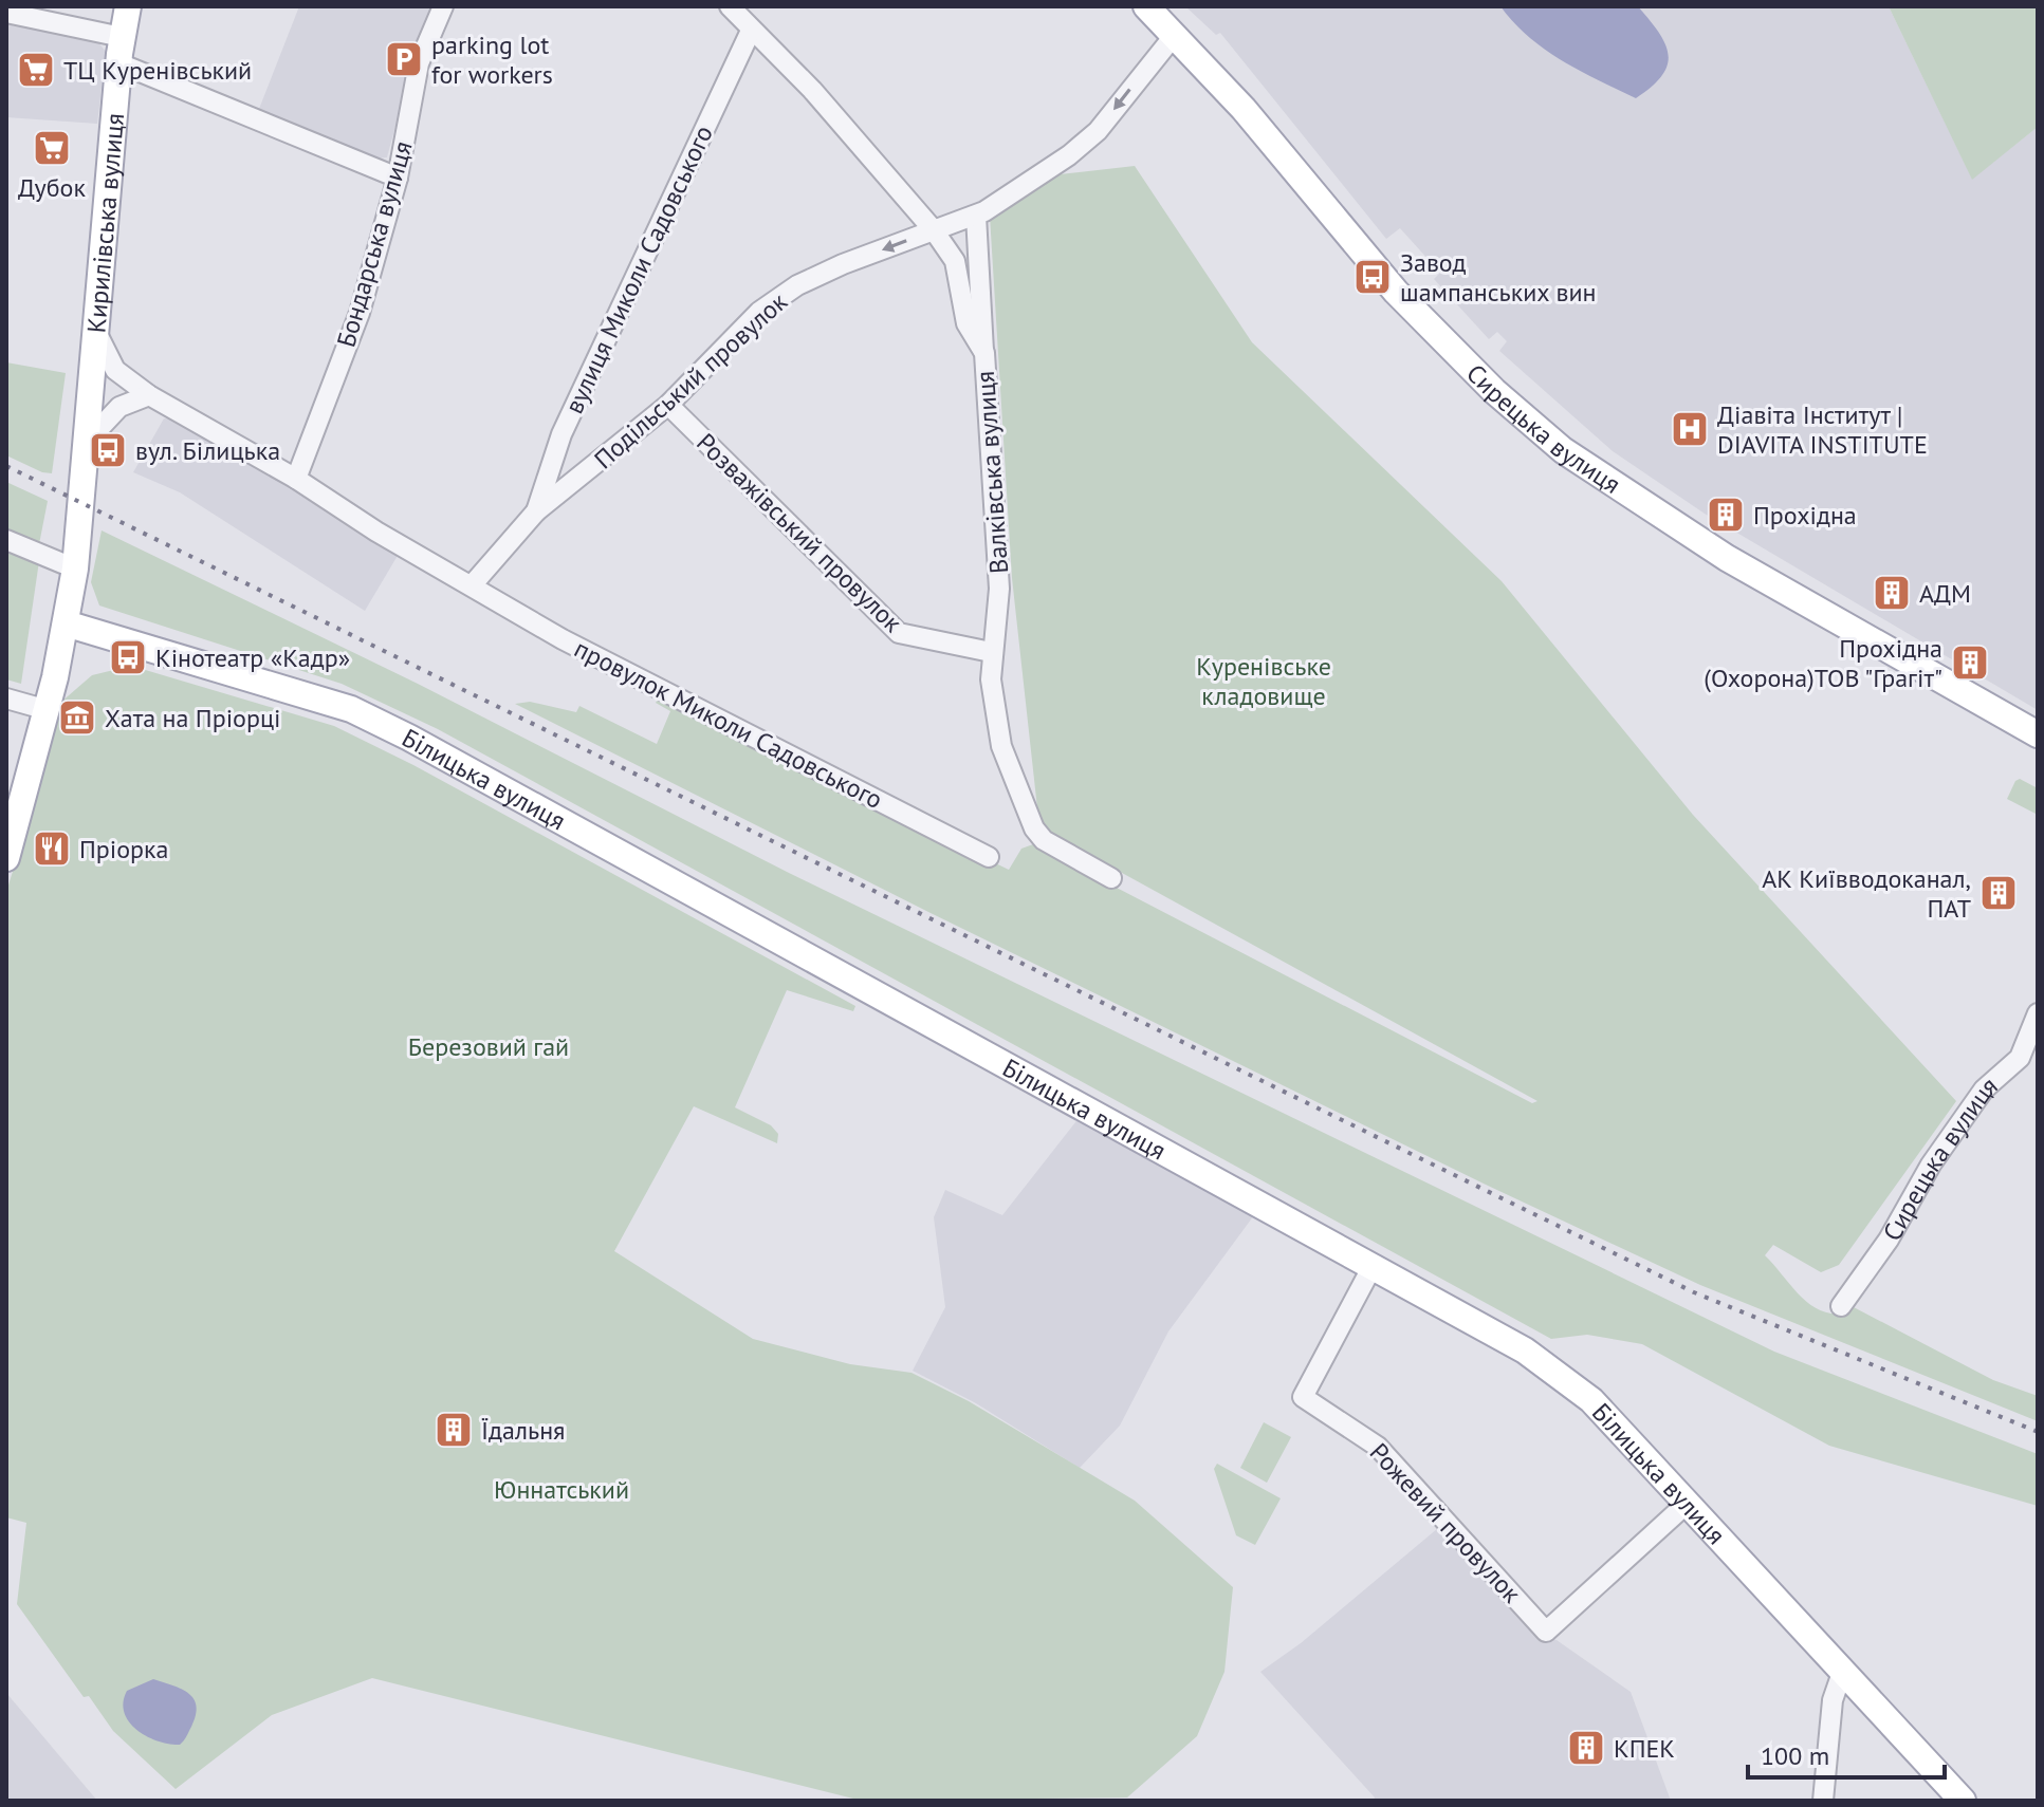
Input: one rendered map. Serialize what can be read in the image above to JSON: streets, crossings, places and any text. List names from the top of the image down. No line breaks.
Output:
{"streets":{"main road":["Кирилівська вулиця","Сирецька вулиця","Білицька вулиця"],"street":["Бондарська вулиця","вулиця Миколи Садовського","Подільський провулок","Валківська вулиця","Розважівський провулок","провулок Миколи Садовського","Рожевий провулок"]},"crossings":[["Кирилівська вулиця","Білицька вулиця"],["вулиця Миколи Садовського","Подільський провулок"],["вулиця Миколи Садовського","Валківська вулиця"],["Подільський провулок","Сирецька вулиця"],["Подільський провулок","Валківська вулиця"],["Подільський провулок","Розважівський провулок"],["Подільський провулок","провулок Миколи Садовського"],["Валківська вулиця","Розважівський провулок"],["Білицька вулиця","Рожевий провулок"]],"one_way":["Подільський провулок"],"parks":["Куренівське кладовище","Березовий гай","Юннатський"],"places":{"parking":["parking lot for workers"],"supermarket":["ТЦ Куренівський","Дубок"],"bus stop":["Завод шампанських вин","вул. Білицька","Кінотеатр «Кадр»"],"hospital":["Діавіта Інститут | DIAVITA INSTITUTE"],"building":["Прохідна","АДМ","Прохідна (Охорона)ТОВ \"Грагіт\"","АК Київводоканал, ПАТ","Їдальня","КПЕК"],"museum":["Хата на Пріорці"],"restaurant":["Пріорка"]},"scale_bar":"100 m"}
